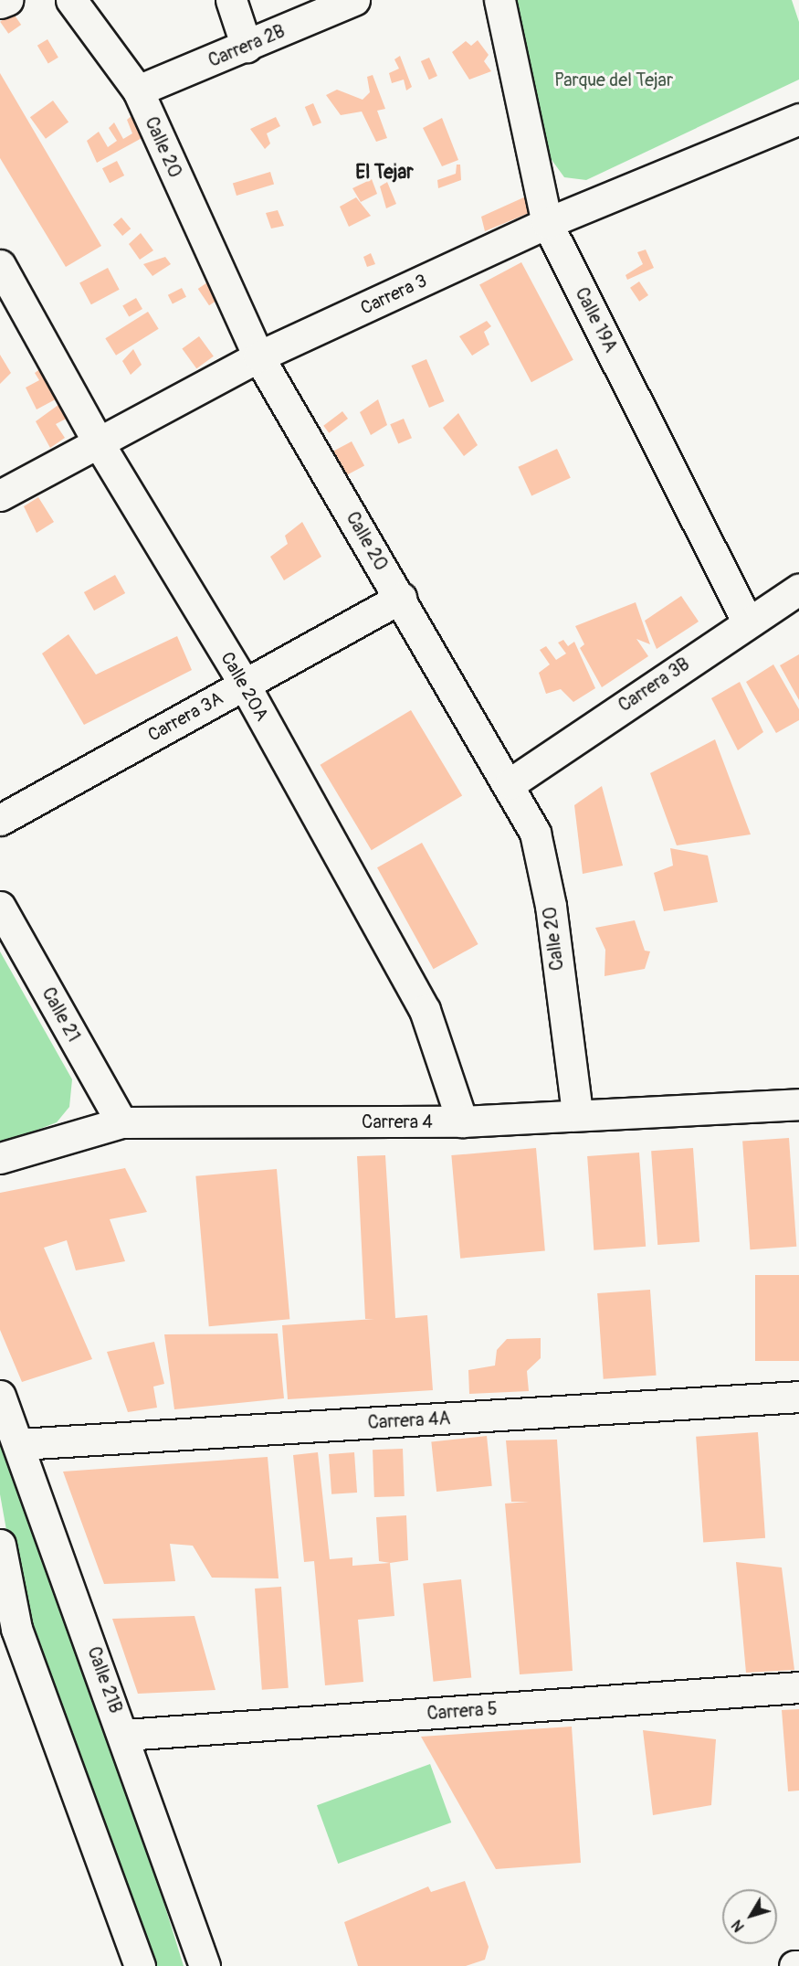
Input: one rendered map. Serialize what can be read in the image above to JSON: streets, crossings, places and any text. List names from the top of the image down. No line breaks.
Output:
{"streets":{"street":["Carrera 2B","Calle 20","Carrera 3","Calle 19A","Carrera 3B","Calle 20A","Carrera 3A","Calle 21","Carrera 4","Carrera 4A","Calle 21B","Carrera 5"]},"crossings":[["Carrera 2B","Calle 20"],["Calle 20","Carrera 3"],["Calle 20","Carrera 3B"],["Calle 20","Carrera 3A"],["Calle 20","Carrera 4"],["Carrera 3","Calle 19A"],["Carrera 3","Calle 20A"],["Calle 19A","Carrera 3B"],["Calle 20A","Carrera 3A"],["Calle 20A","Carrera 4"],["Calle 21","Carrera 4"],["Carrera 4A","Calle 21B"],["Calle 21B","Carrera 5"]],"districts":["El Tejar"],"parks":["Parque del Tejar"],"north":"bottom left"}
